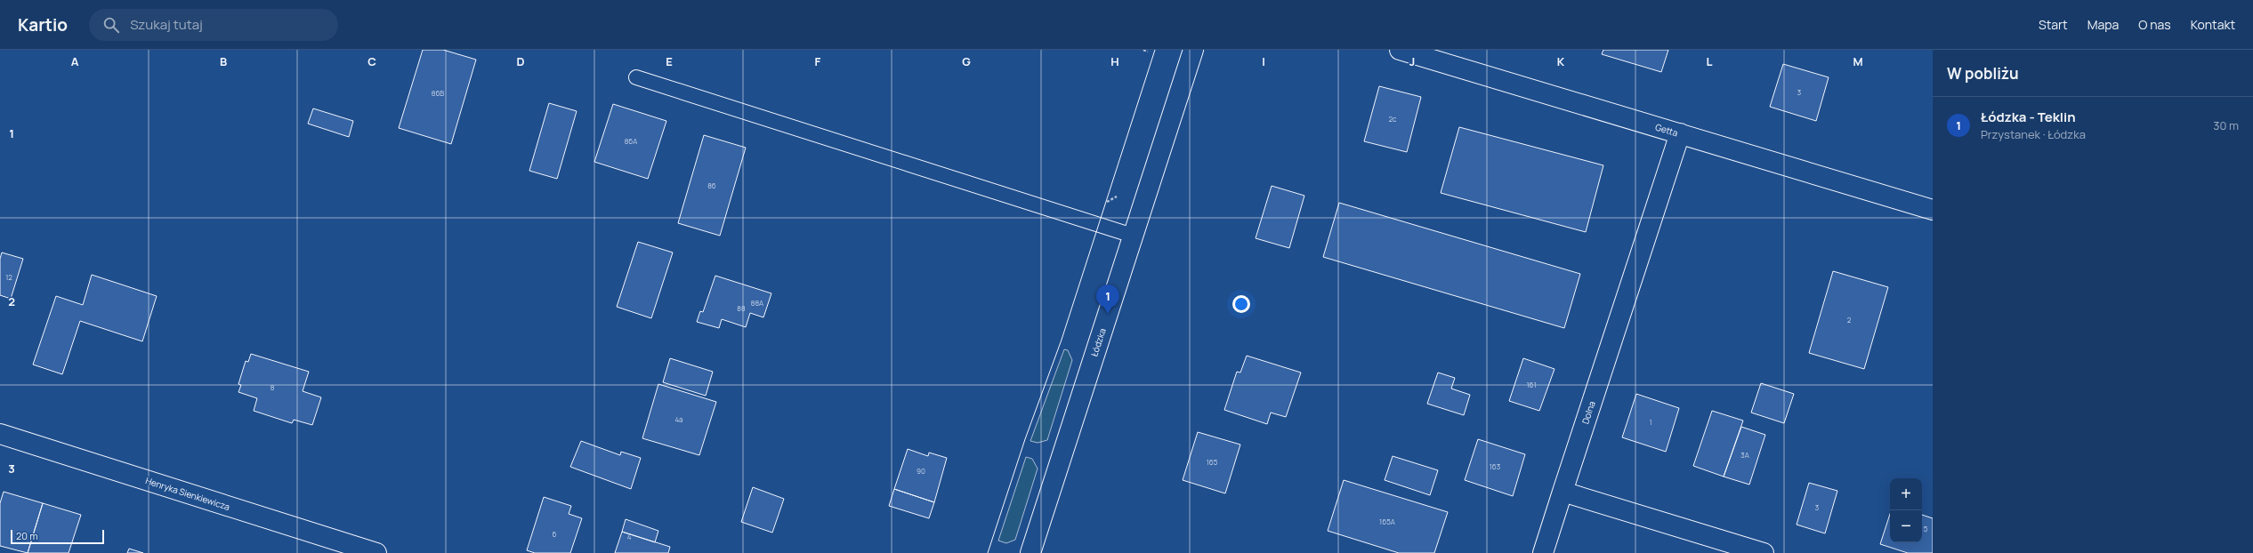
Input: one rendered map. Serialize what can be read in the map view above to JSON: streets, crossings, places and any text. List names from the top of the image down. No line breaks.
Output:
{"streets":{"street":["Getta","Łódzka","Dolna","Henryka Sienkiewicza"]},"crossings":[["Getta","Dolna"]],"house_numbers":["3","86B","2c","86A","86","12","88A","88","2","161","8","4a","1","3A","165","163","90","3","165A","5","6","4"],"scale_bar":"20 m","page":{"header":"Kartio","search":"Szukaj tutaj","nav":["Start","Mapa","O nas","Kontakt"],"heading":"W pobliżu","list":[{"mark":"1","name":"Łódzka - Teklin","note":"Przystanek · Łódzka","value":"30 m"}],"pins":"1","map_buttons":["+","−"],"scale":"20 m"},"grid":{"columns":["A","B","C","D","E","F","G","H","I","J","K","L","M"],"rows":["1","2","3"]}}
